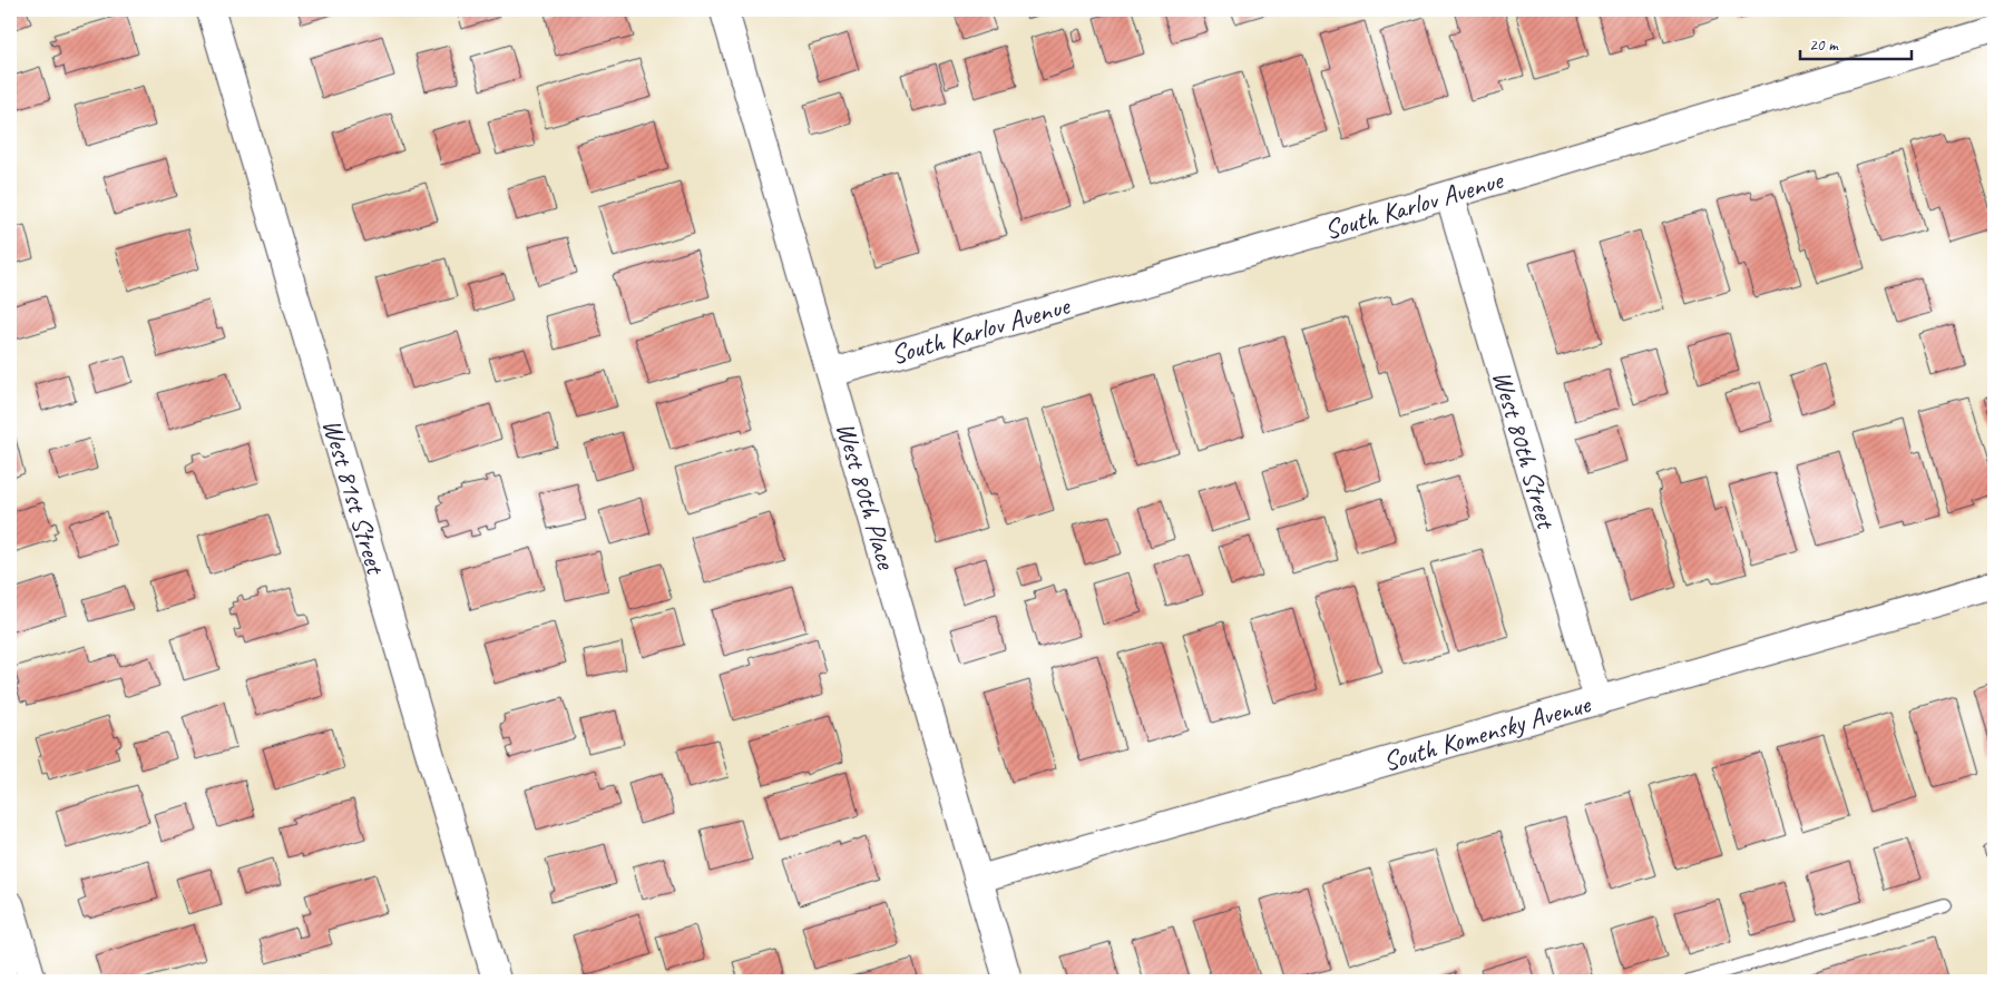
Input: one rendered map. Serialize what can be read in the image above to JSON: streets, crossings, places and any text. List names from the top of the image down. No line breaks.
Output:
{"streets":{"street":["South Karlov Avenue","West 80th Street","West 81st Street","West 80th Place","South Komensky Avenue"]},"crossings":[["South Karlov Avenue","West 80th Street"],["South Karlov Avenue","West 80th Place"],["West 80th Street","South Komensky Avenue"],["West 80th Place","South Komensky Avenue"]],"scale_bar":"20 m"}
